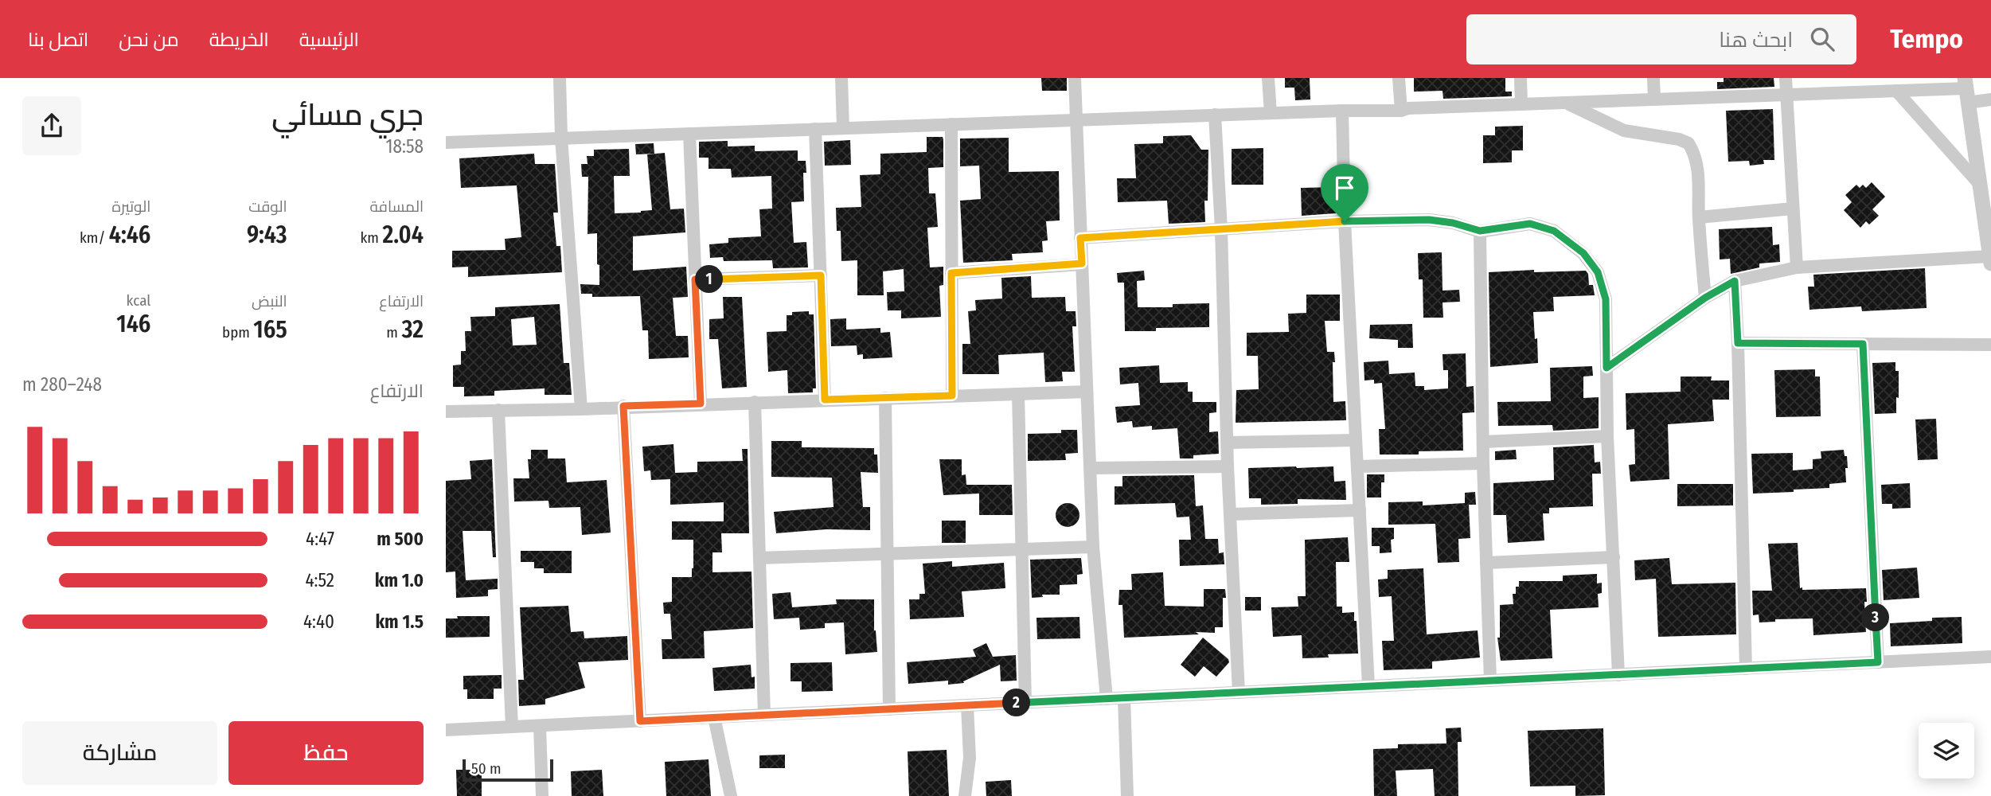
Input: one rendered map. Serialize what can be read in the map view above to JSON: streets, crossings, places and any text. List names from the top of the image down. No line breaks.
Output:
{"scale_bar":"50 m","page":{"header":"Tempo","search":"ابحث هنا","nav":["الرئيسية","الخريطة","من نحن","اتصل بنا"],"heading":["جري مسائي","18:58"],"stats":[["المسافة","2.04 km"],["الوقت","9:43"],["الوتيرة","4:46 /km"],["الارتفاع","32 m"],["النبض","165 bpm"],["kcal","146"]],"pins":["1","3","2"],"chart":["الارتفاع","248–280 m"],"list":[{"name":"500 m","note":"4:47"},{"name":"1.0 km","note":"4:52"},{"name":"1.5 km","note":"4:40"}],"buttons":["حفظ","مشاركة"],"scale":"50 m"}}
